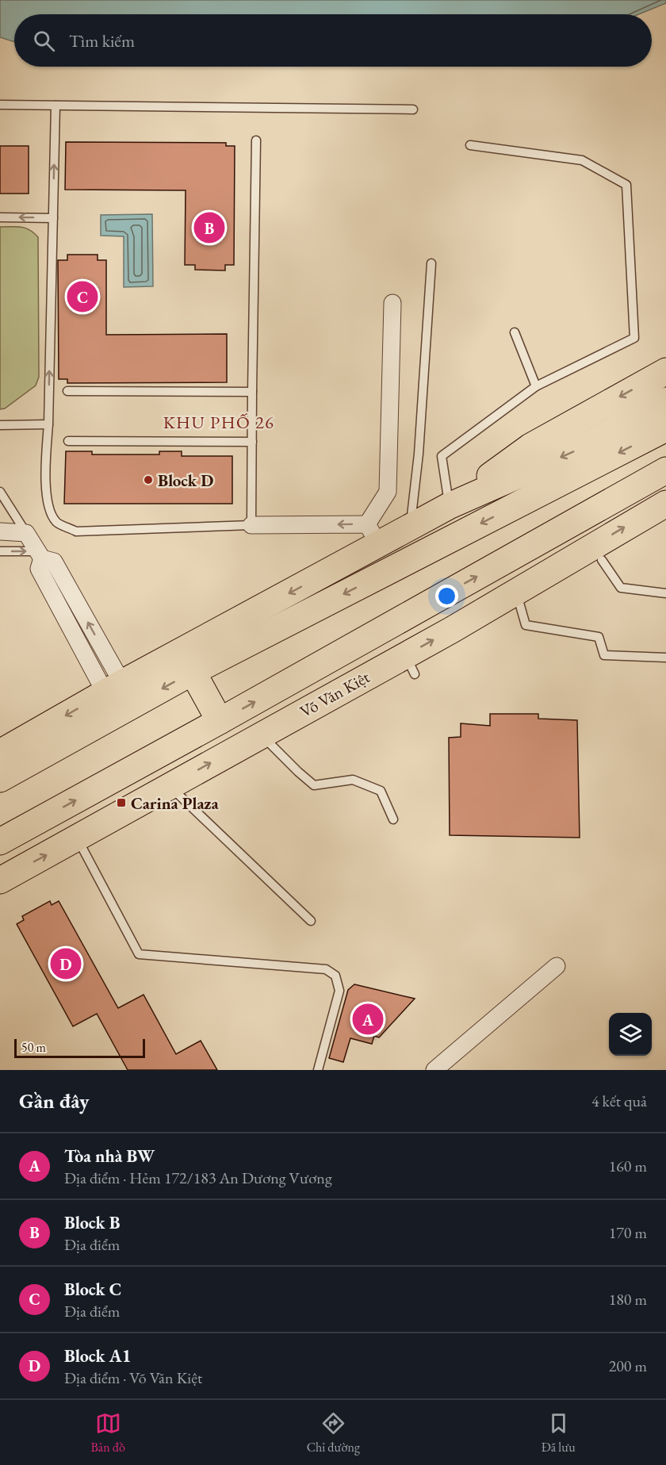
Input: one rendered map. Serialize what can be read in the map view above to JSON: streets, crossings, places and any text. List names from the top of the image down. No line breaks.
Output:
{"streets":{"main road":["Võ Văn Kiệt"]},"districts":["KHU PHỐ 26"],"places":{"other":["Block D"],"transit":["Carina Plaza"]},"scale_bar":"50 m","page":{"search":"Tìm kiếm","pins":["B","C","D","A"],"scale":"50 m","heading":["Gần đây","4 kết quả"],"list":[{"mark":"A","name":"Tòa nhà BW","note":"Địa điểm · Hẻm 172/183 An Dương Vương","value":"160 m"},{"mark":"B","name":"Block B","note":"Địa điểm","value":"170 m"},{"mark":"C","name":"Block C","note":"Địa điểm","value":"180 m"},{"mark":"D","name":"Block A1","note":"Địa điểm · Võ Văn Kiệt","value":"200 m"}],"nav":["Bản đồ","Chỉ đường","Đã lưu"]}}
